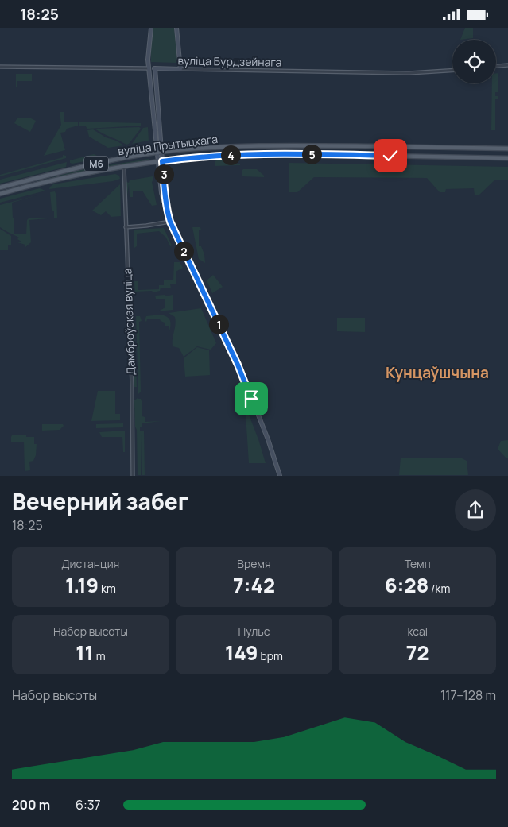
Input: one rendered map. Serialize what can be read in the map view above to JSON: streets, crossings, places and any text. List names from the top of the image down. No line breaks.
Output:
{"streets":{"main road":["вуліца Бурдзейнага","вуліца Прытыцкага","М6"],"street":["Дамброўская вуліца"]},"crossings":[["вуліца Прытыцкага","Дамброўская вуліца"]],"districts":["Кунцаўшчына"],"page":{"status":"18:25","pins":["5","4","3","2","1"],"heading":["Вечерний забег","18:25"],"stats":[["Дистанция","1.19 km"],["Время","7:42"],["Темп","6:28 /km"],["Набор высоты","11 m"],["Пульс","149 bpm"],["kcal","72"]],"chart":["Набор высоты","117–128 m"],"list":[{"name":"200 m","note":"6:37"}]}}
